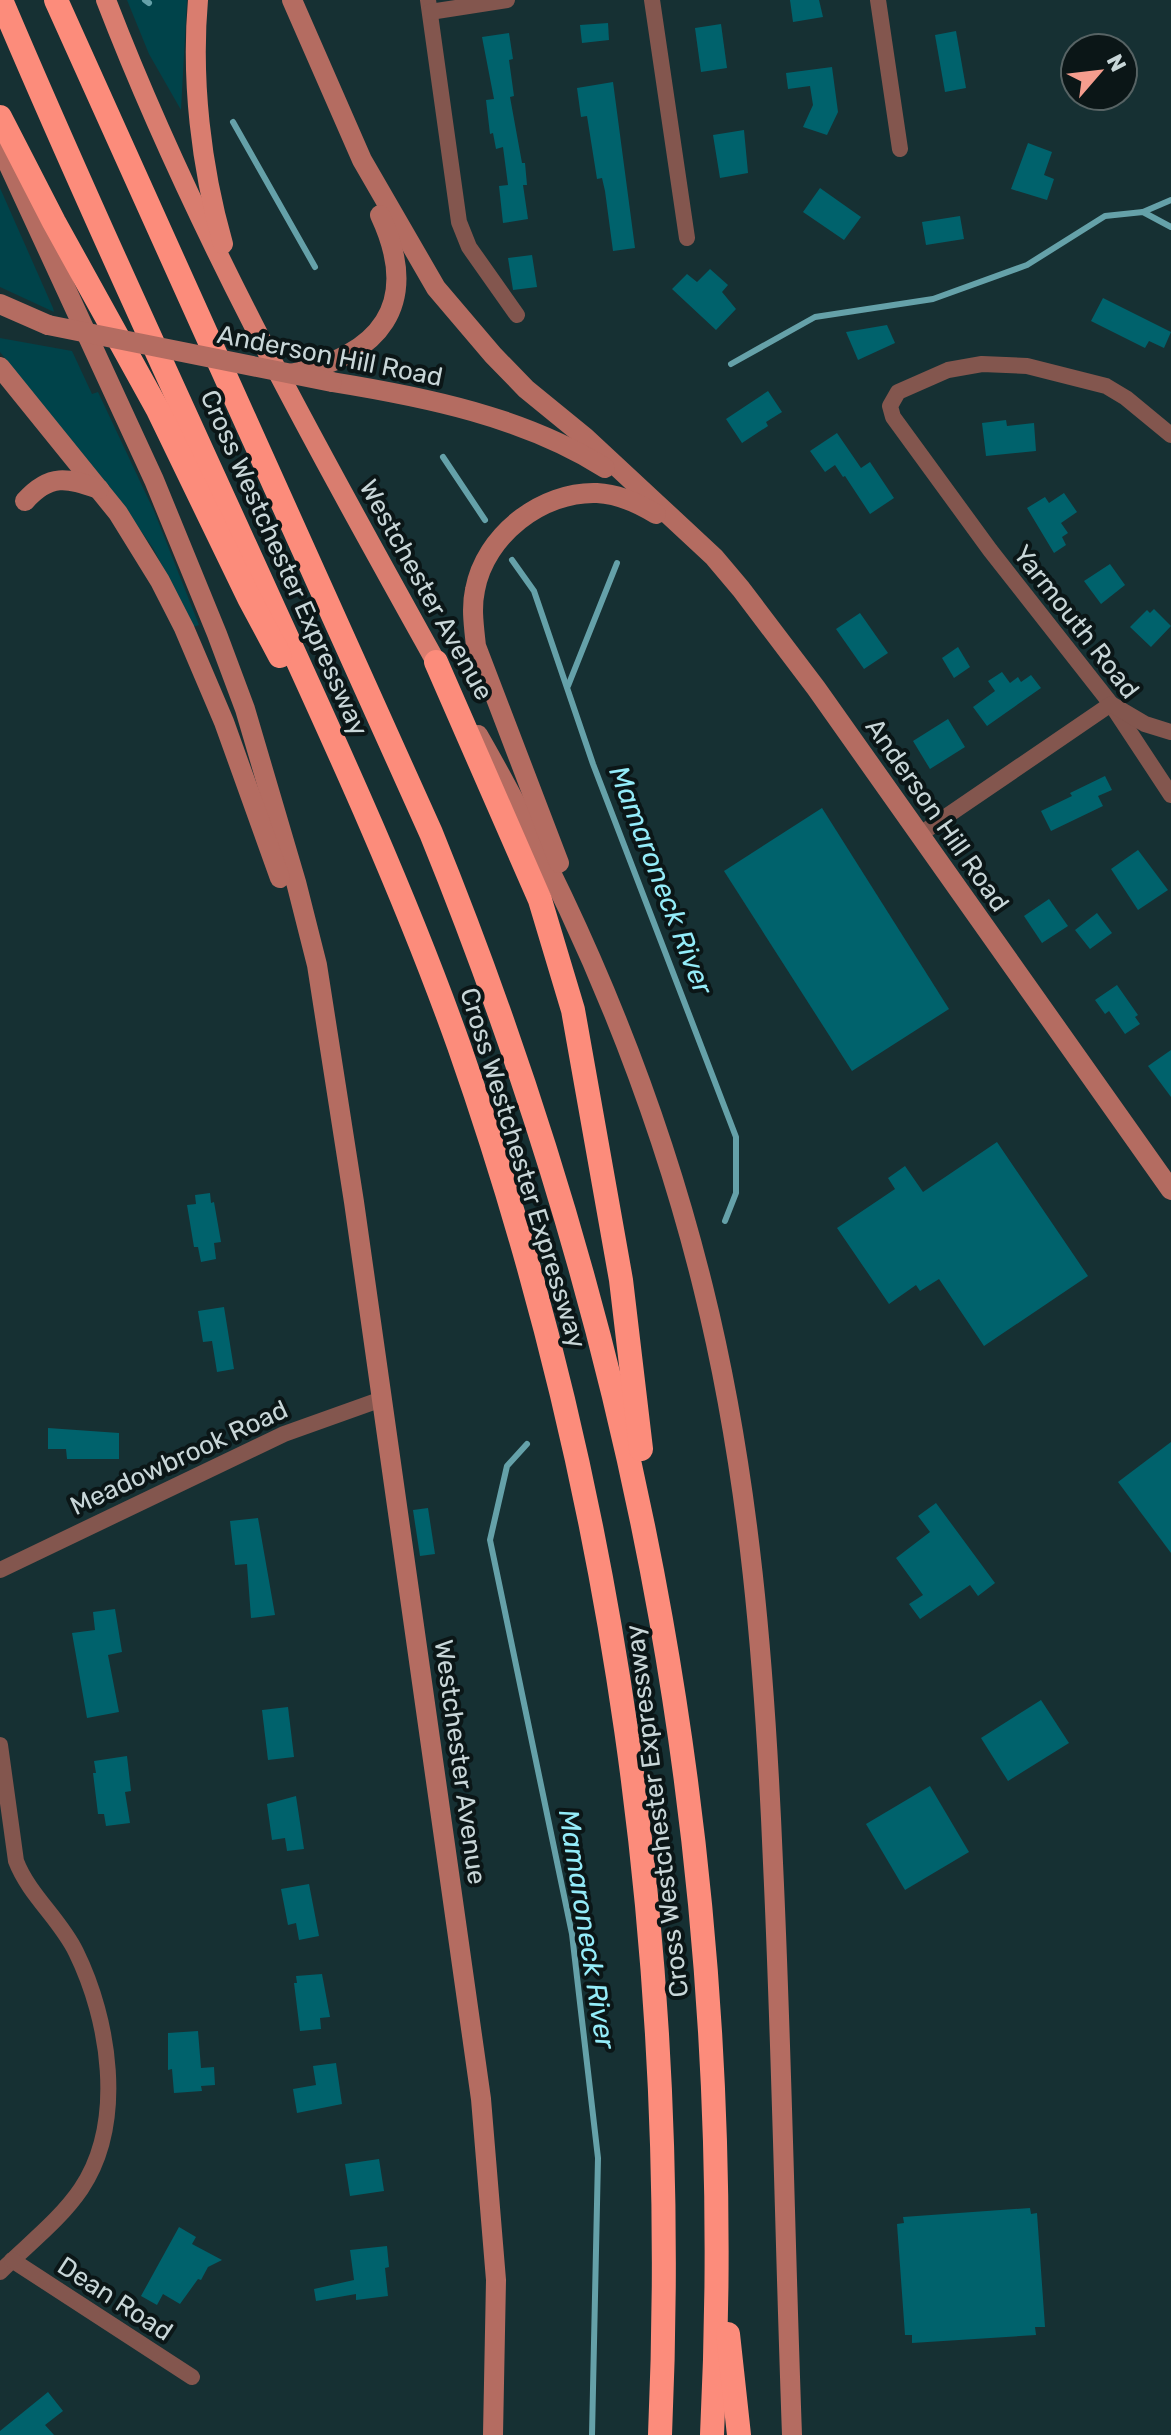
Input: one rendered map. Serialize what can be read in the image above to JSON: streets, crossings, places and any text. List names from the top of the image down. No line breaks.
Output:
{"streets":{"highway":["Cross Westchester Expressway"],"main road":["Anderson Hill Road","Westchester Avenue"],"street":["Yarmouth Road","Meadowbrook Road","Dean Road"]},"crossings":[["Westchester Avenue","Meadowbrook Road"]],"water":["Mamaroneck River"],"north":"top right"}
